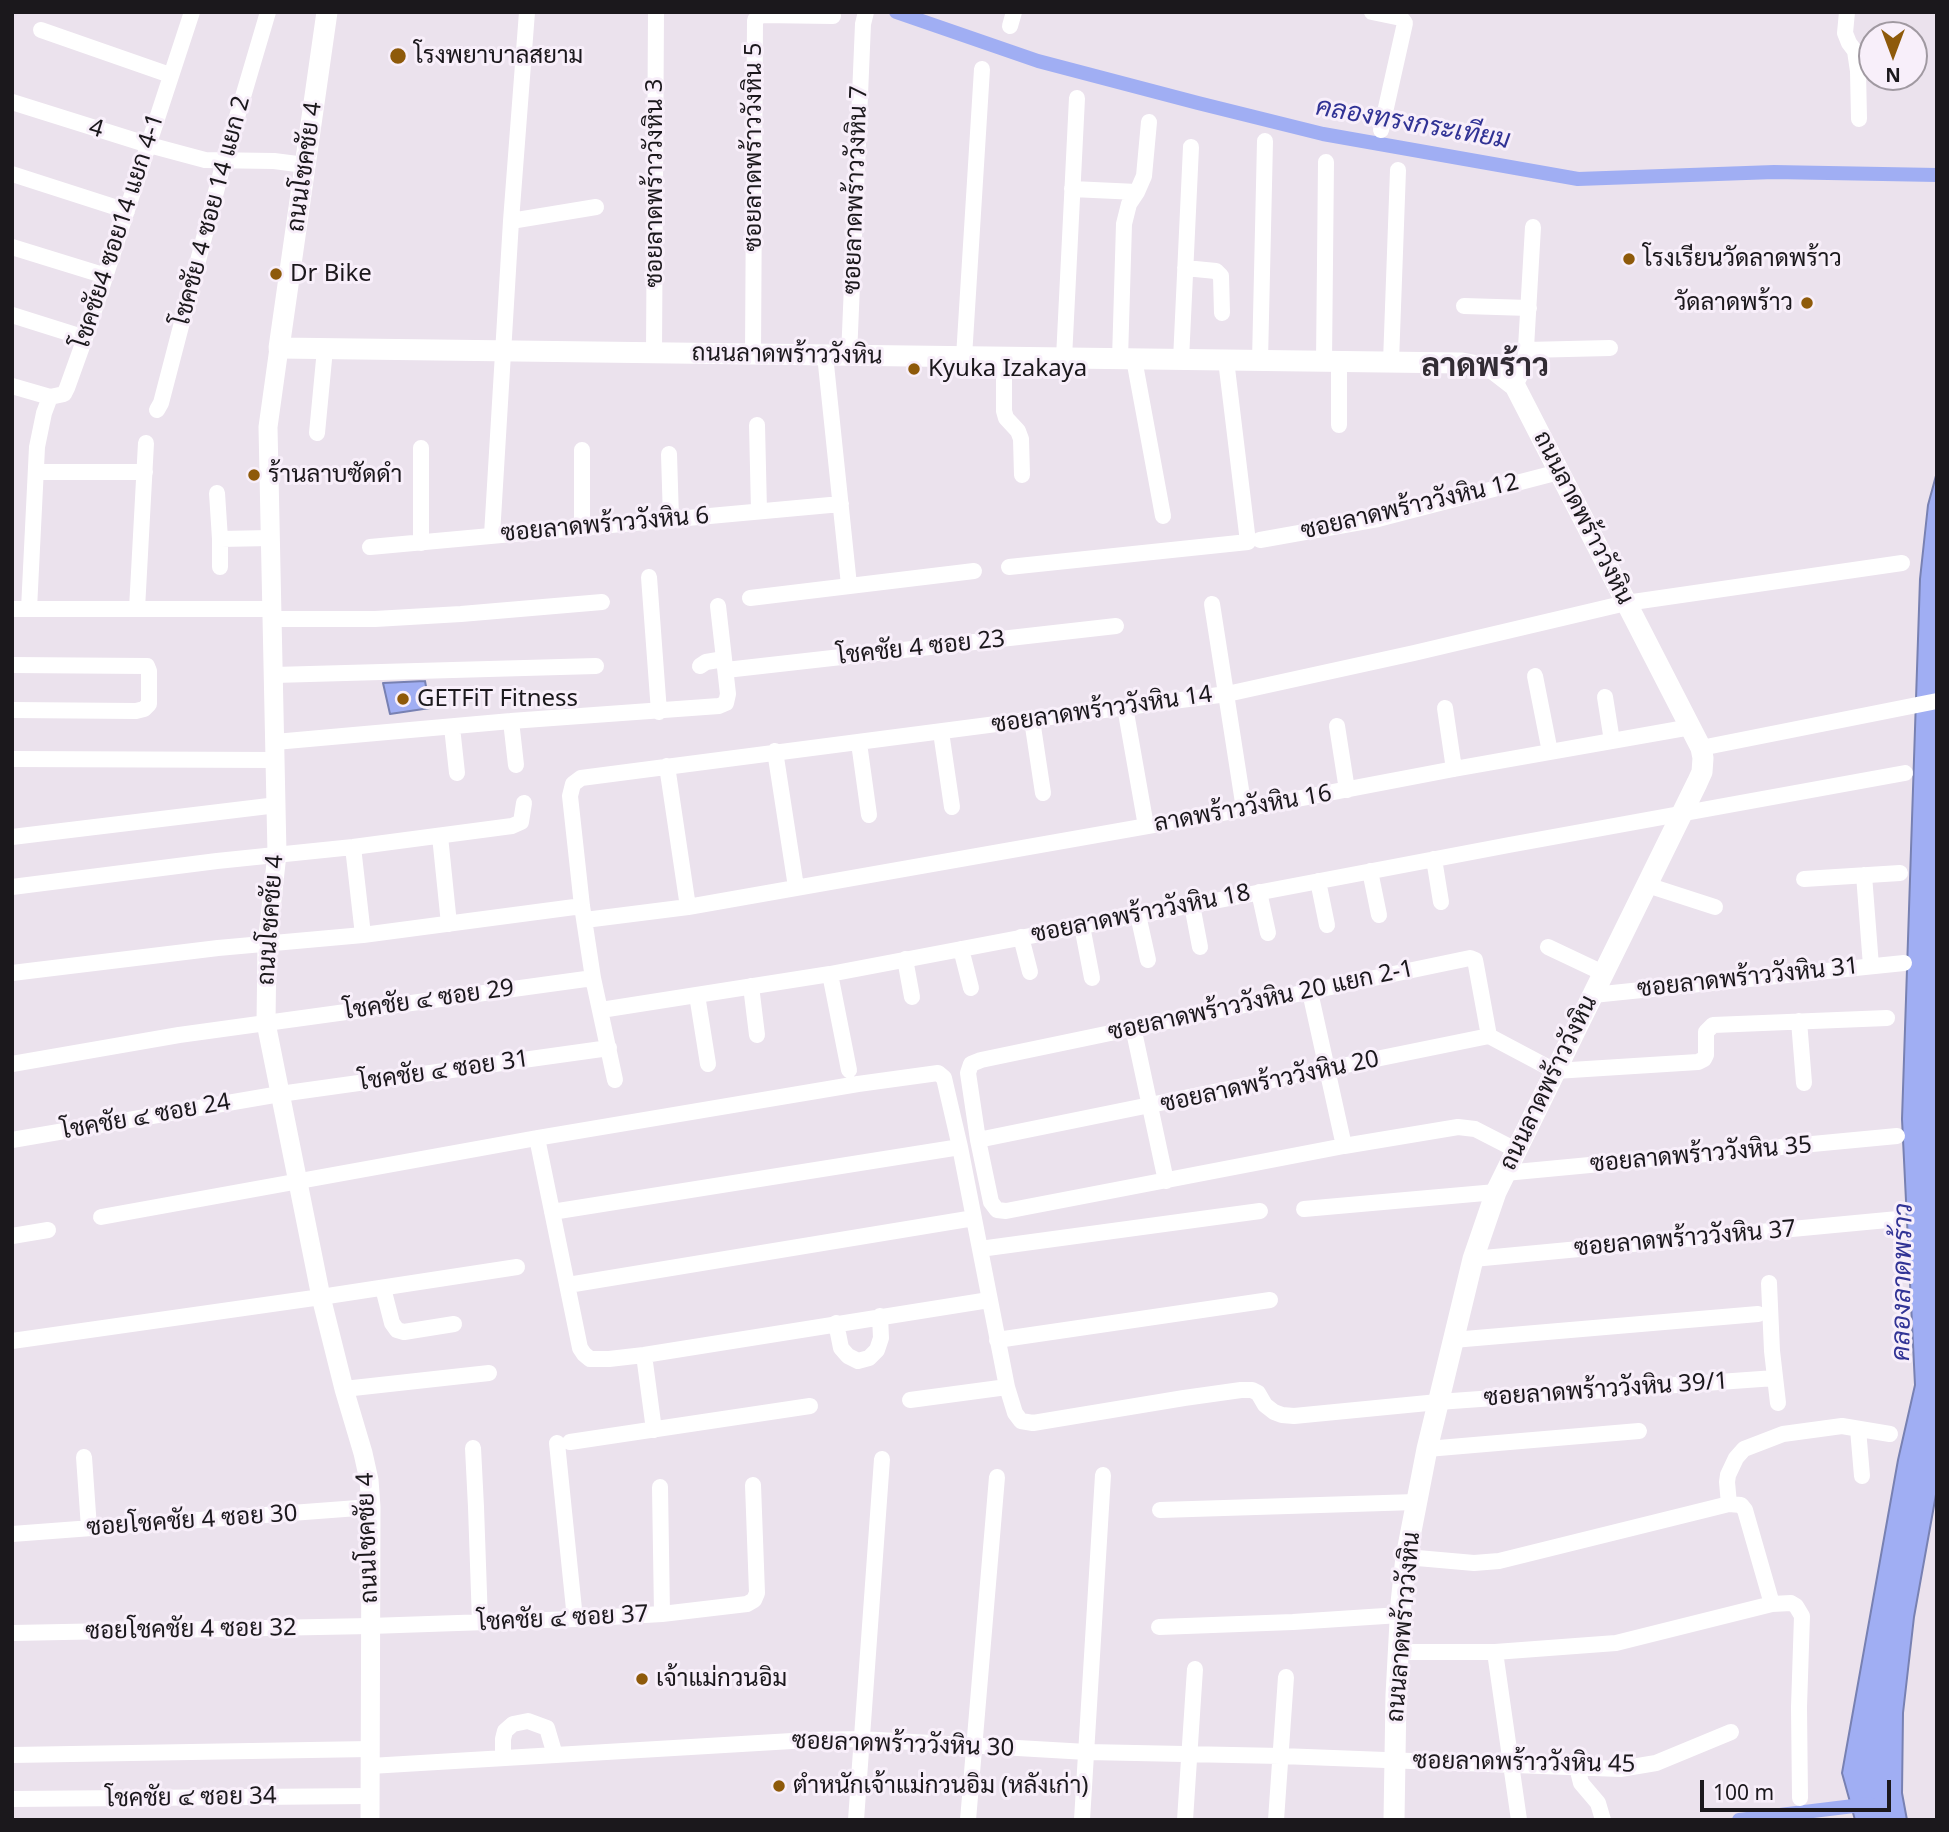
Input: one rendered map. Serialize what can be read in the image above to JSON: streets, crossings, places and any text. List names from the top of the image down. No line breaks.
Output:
{"streets":{"main road":["ถนนโชคชัย 4","ถนนลาดพร้าววังหิน"],"street":["4","ซอยลาดพร้าววังหิน 5","ซอยลาดพร้าววังหิน 3","ซอยลาดพร้าววังหิน 7","โชคชัย 4 ซอย 14 แยก 2","โชคชัย4 ซอย14 แยก 4-1","ซอยลาดพร้าววังหิน 12","ซอยลาดพร้าววังหิน 6","โชคชัย 4 ซอย 23","ซอยลาดพร้าววังหิน 14","ลาดพร้าววังหิน 16","ซอยลาดพร้าววังหิน 18","ซอยลาดพร้าววังหิน 31","โชคชัย ๔ ซอย 29","ซอยลาดพร้าววังหิน 20 แยก 2-1","โชคชัย ๔ ซอย 31","ซอยลาดพร้าววังหิน 20","โชคชัย ๔ ซอย 24","ซอยลาดพร้าววังหิน 35","ซอยลาดพร้าววังหิน 37","ซอยลาดพร้าววังหิน 39/1","ซอยโชคชัย 4 ซอย 30","โชคชัย ๔ ซอย 37","ซอยโชคชัย 4 ซอย 32","ซอยลาดพร้าววังหิน 30","ซอยลาดพร้าววังหิน 45","โชคชัย ๔ ซอย 34"]},"crossings":[["4","ถนนโชคชัย 4"],["4","โชคชัย 4 ซอย 14 แยก 2"],["4","โชคชัย4 ซอย14 แยก 4-1"],["ซอยลาดพร้าววังหิน 5","ถนนลาดพร้าววังหิน"],["ถนนโชคชัย 4","ถนนลาดพร้าววังหิน"],["ถนนโชคชัย 4","ลาดพร้าววังหิน 16"],["ถนนโชคชัย 4","โชคชัย ๔ ซอย 29"],["ถนนโชคชัย 4","โชคชัย ๔ ซอย 31"],["ถนนโชคชัย 4","โชคชัย ๔ ซอย 24"],["ถนนโชคชัย 4","ซอยโชคชัย 4 ซอย 30"],["ถนนโชคชัย 4","โชคชัย ๔ ซอย 37"],["ถนนโชคชัย 4","ซอยโชคชัย 4 ซอย 32"],["ถนนโชคชัย 4","ซอยลาดพร้าววังหิน 30"],["ถนนโชคชัย 4","โชคชัย ๔ ซอย 34"],["ซอยลาดพร้าววังหิน 3","ถนนลาดพร้าววังหิน"],["ซอยลาดพร้าววังหิน 7","ถนนลาดพร้าววังหิน"],["ถนนลาดพร้าววังหิน","ซอยลาดพร้าววังหิน 12"],["ถนนลาดพร้าววังหิน","ซอยลาดพร้าววังหิน 14"],["ถนนลาดพร้าววังหิน","ลาดพร้าววังหิน 16"],["ถนนลาดพร้าววังหิน","ซอยลาดพร้าววังหิน 18"],["ถนนลาดพร้าววังหิน","ซอยลาดพร้าววังหิน 31"],["ถนนลาดพร้าววังหิน","ซอยลาดพร้าววังหิน 35"],["ถนนลาดพร้าววังหิน","ซอยลาดพร้าววังหิน 37"],["ถนนลาดพร้าววังหิน","ซอยลาดพร้าววังหิน 39/1"],["ถนนลาดพร้าววังหิน","ซอยลาดพร้าววังหิน 30"],["ถนนลาดพร้าววังหิน","ซอยลาดพร้าววังหิน 45"],["ซอยลาดพร้าววังหิน 14","ลาดพร้าววังหิน 16"],["ซอยลาดพร้าววังหิน 20 แยก 2-1","ซอยลาดพร้าววังหิน 20"],["โชคชัย ๔ ซอย 31","โชคชัย ๔ ซอย 24"],["โชคชัย ๔ ซอย 37","ซอยโชคชัย 4 ซอย 32"],["ซอยลาดพร้าววังหิน 30","ซอยลาดพร้าววังหิน 45"]],"districts":["ลาดพร้าว"],"water":["คลองทรงกระเทียม","คลองลาดพร้าว"],"places":["โรงพยาบาลสยาม","โรงเรียนวัดลาดพร้าว","Dr Bike","วัดลาดพร้าว","Kyuka Izakaya","ร้านลาบซัดดำ","GETFiT Fitness","เจ้าแม่กวนอิม","ตำหนักเจ้าแม่กวนอิม (หลังเก่า)"],"scale_bar":"100 m","north":"bottom"}
